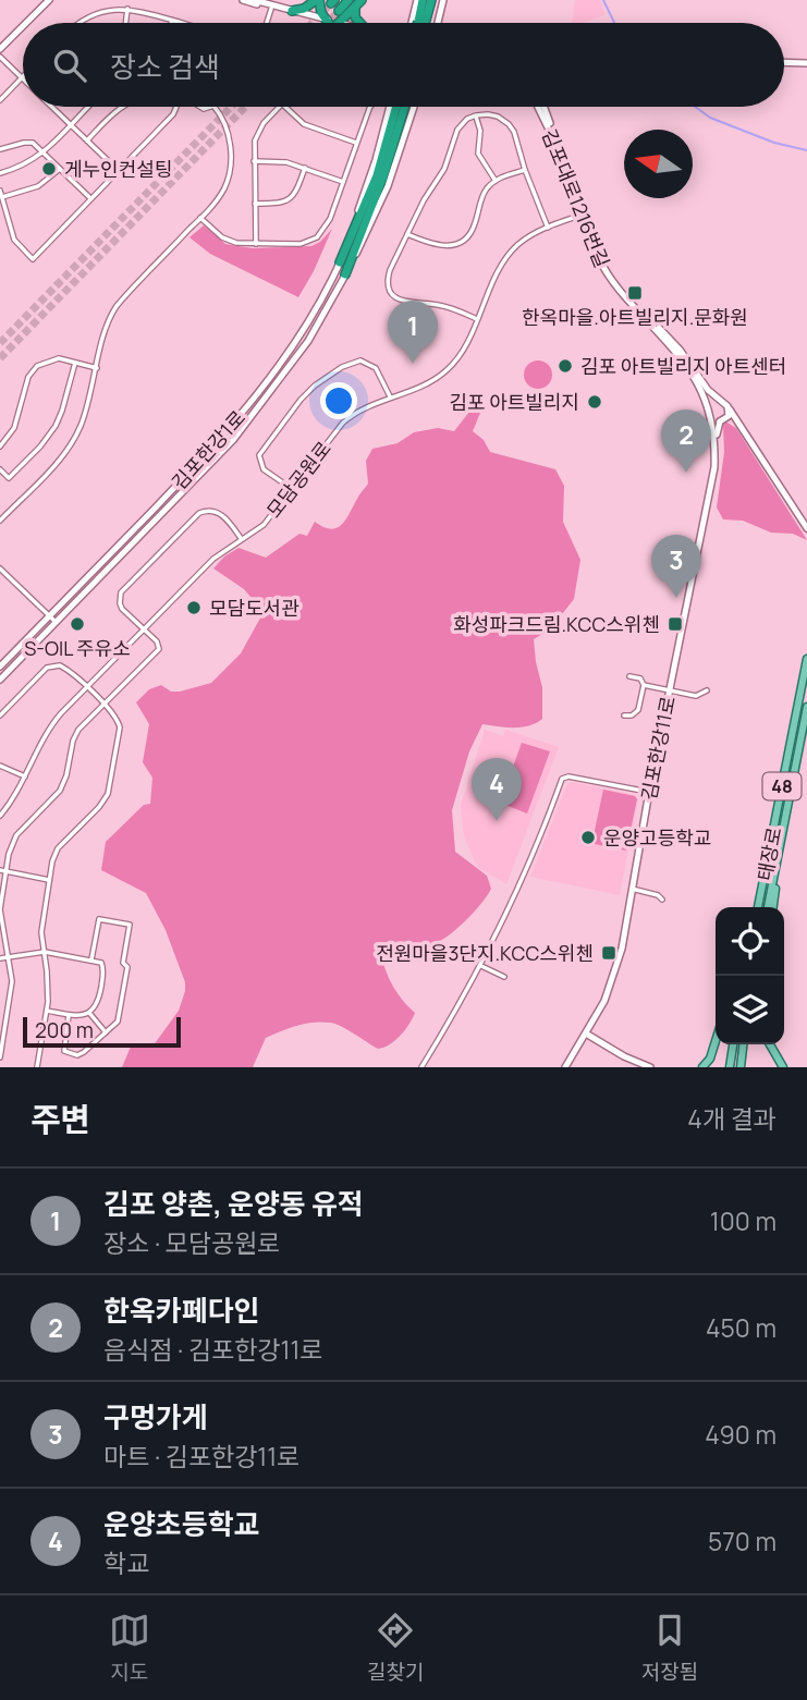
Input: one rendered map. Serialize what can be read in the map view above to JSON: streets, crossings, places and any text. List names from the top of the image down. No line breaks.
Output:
{"streets":{"main road":["48","태장로"],"street":["김포대로1216번길","김포한강1로","모담공원로","김포한강11로"]},"crossings":[["김포대로1216번길","모담공원로"],["김포대로1216번길","김포한강11로"]],"places":{"other":["게누인컨설팅","김포 아트빌리지 아트센터","김포 아트빌리지","모담도서관","S-OIL 주유소","운양고등학교"],"transit":["한옥마을.아트빌리지.문화원","화성파크드림.KCC스위첸","전원마을3단지.KCC스위첸"]},"scale_bar":"200 m","north":"left","page":{"search":"장소 검색","pins":["1","2","3","4"],"scale":"200 m","heading":["주변","4개 결과"],"list":[{"mark":"1","name":"김포 양촌, 운양동 유적","note":"장소 · 모담공원로","value":"100 m"},{"mark":"2","name":"한옥카페다인","note":"음식점 · 김포한강11로","value":"450 m"},{"mark":"3","name":"구멍가게","note":"마트 · 김포한강11로","value":"490 m"},{"mark":"4","name":"운양초등학교","note":"학교","value":"570 m"}],"nav":["지도","길찾기","저장됨"]}}
